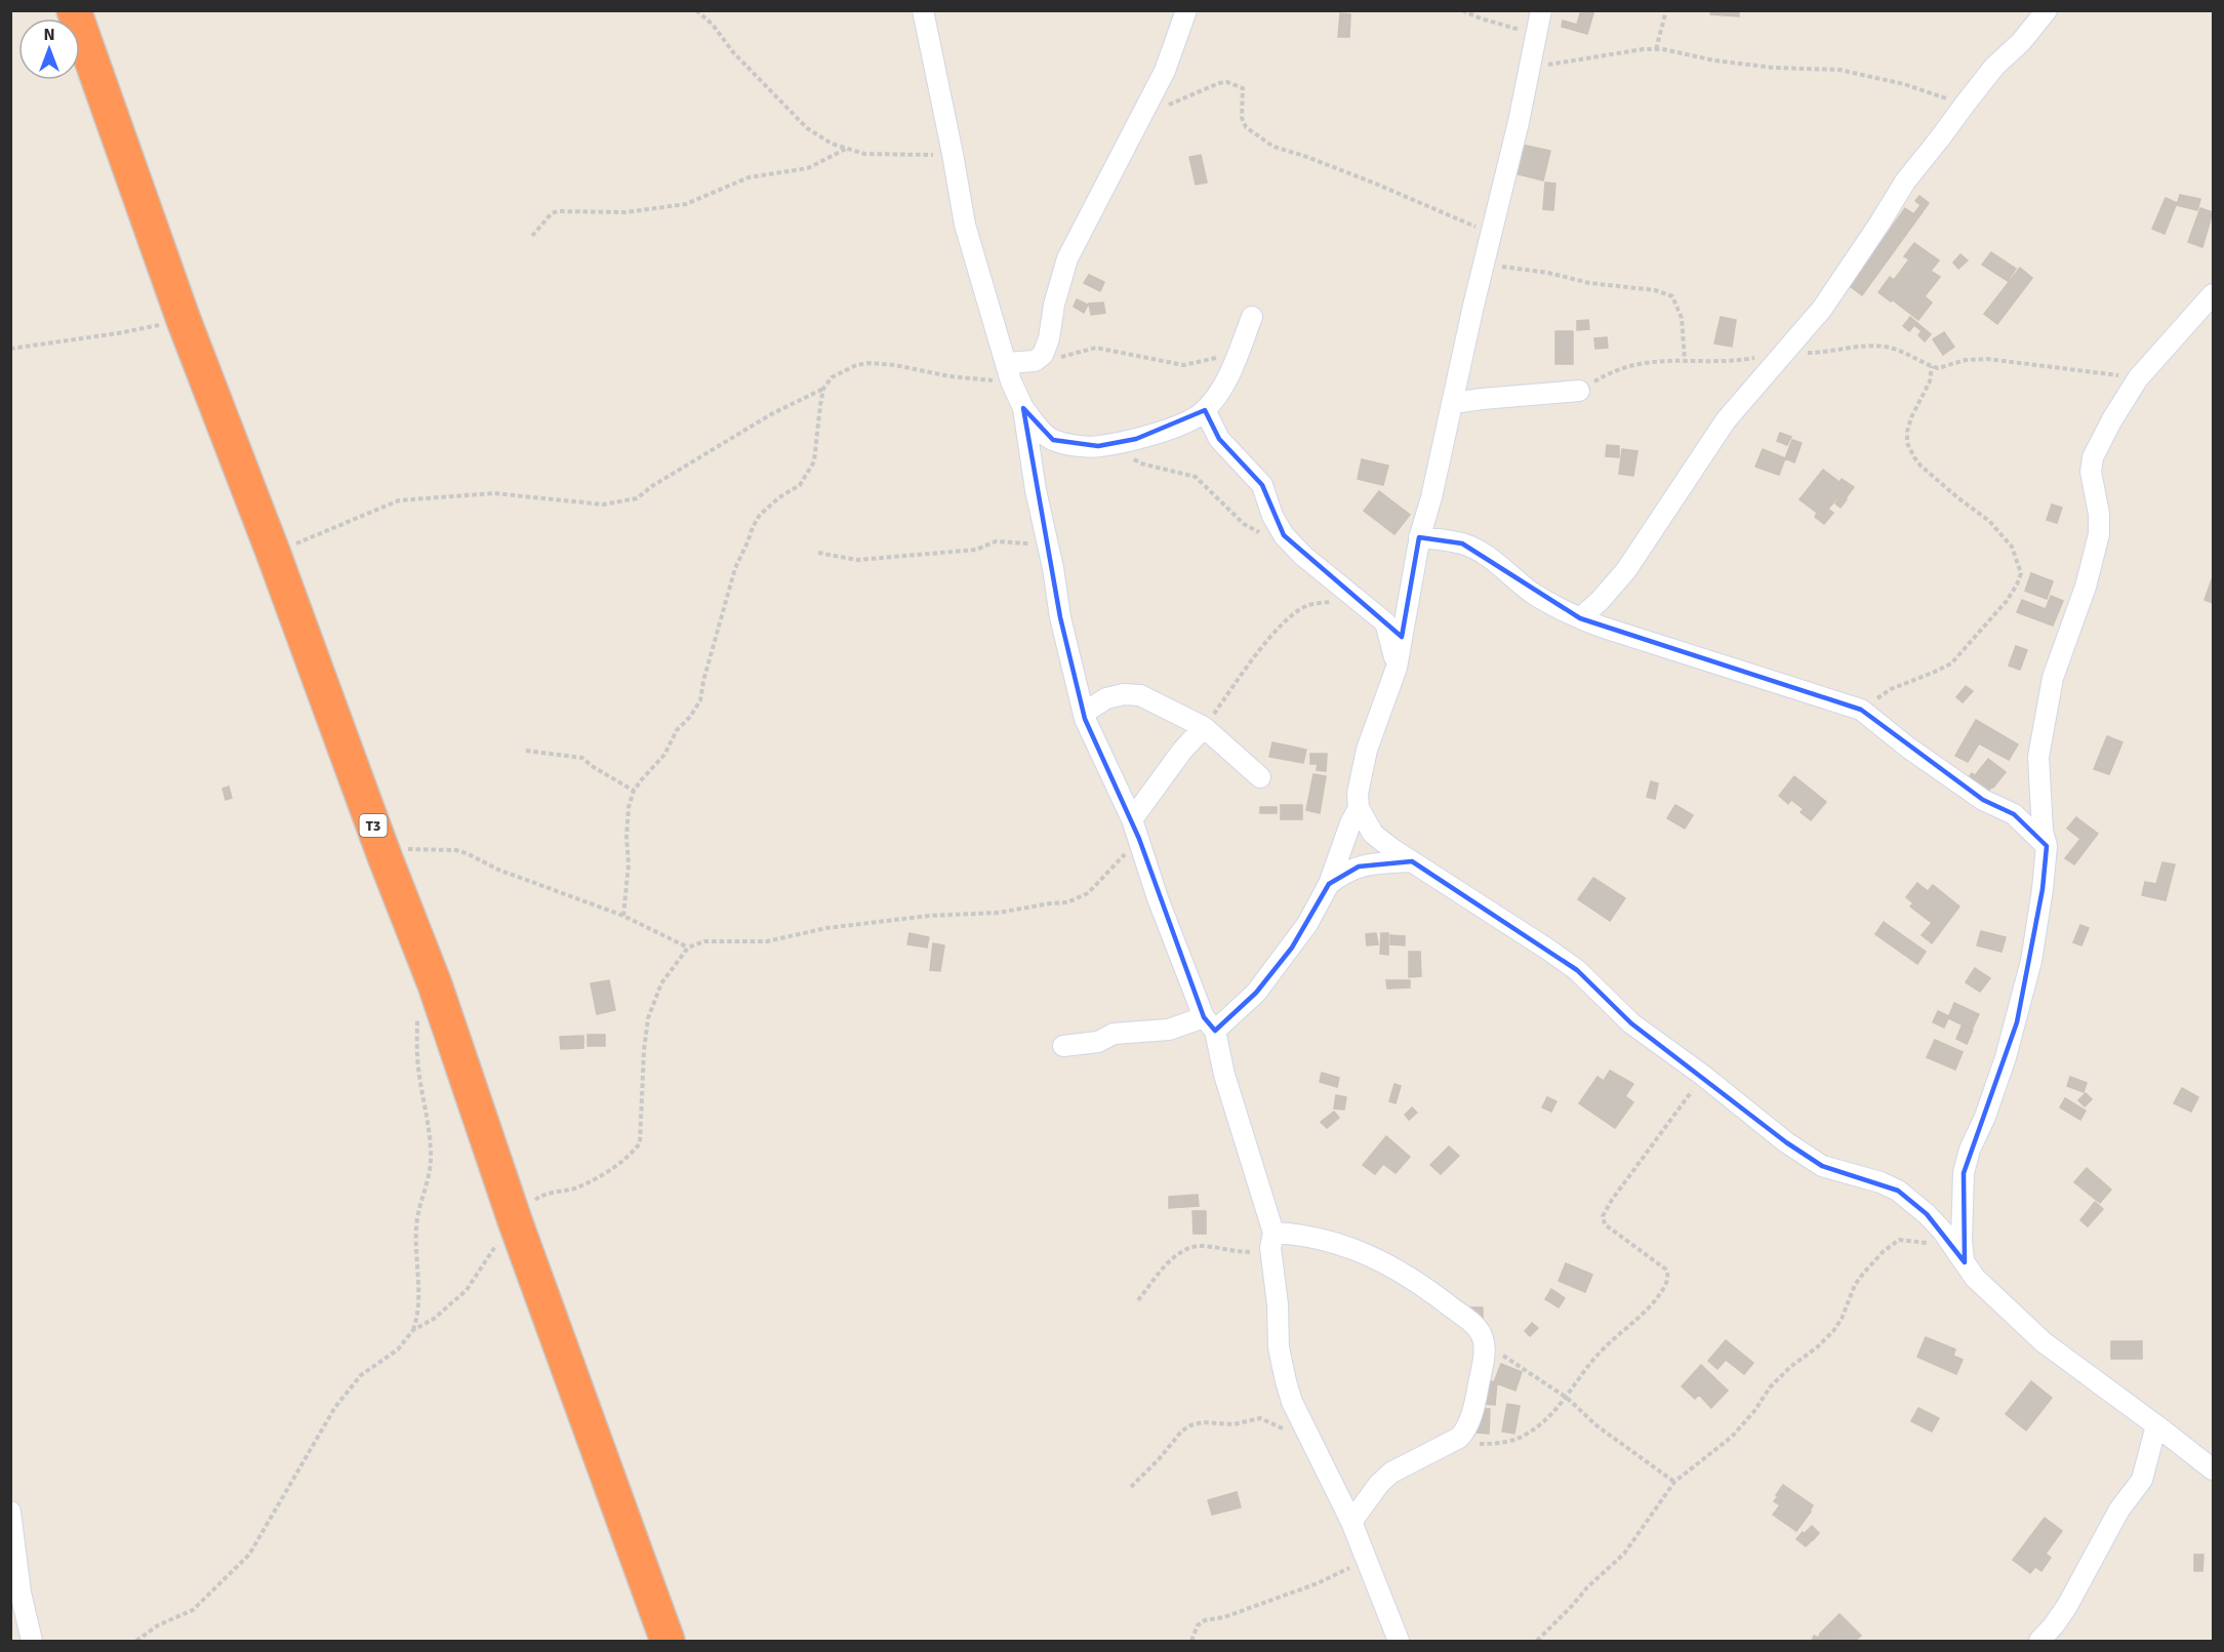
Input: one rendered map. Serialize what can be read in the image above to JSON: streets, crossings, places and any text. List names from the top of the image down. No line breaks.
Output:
{"streets":{"highway":["T3"]},"north":"top"}
